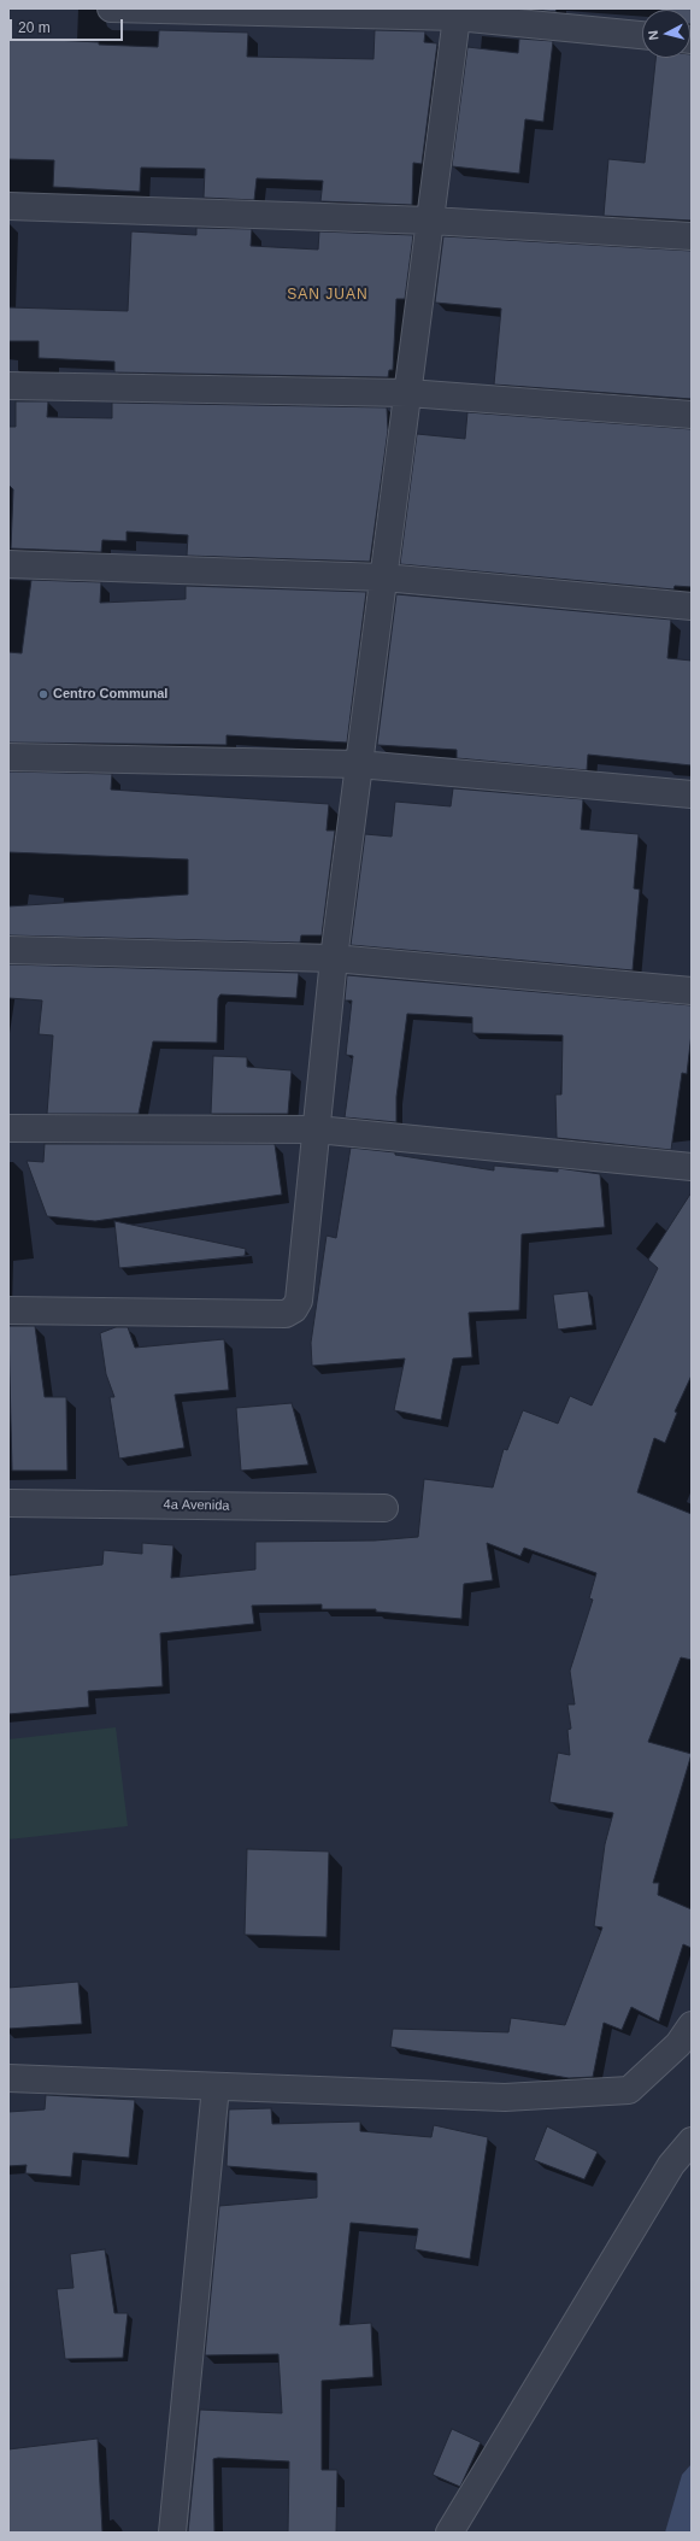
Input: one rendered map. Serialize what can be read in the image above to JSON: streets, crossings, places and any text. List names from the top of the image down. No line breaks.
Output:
{"streets":{"street":["4a Avenida"]},"districts":["SAN JUAN"],"places":["Centro Communal"],"scale_bar":"20 m","north":"left"}
